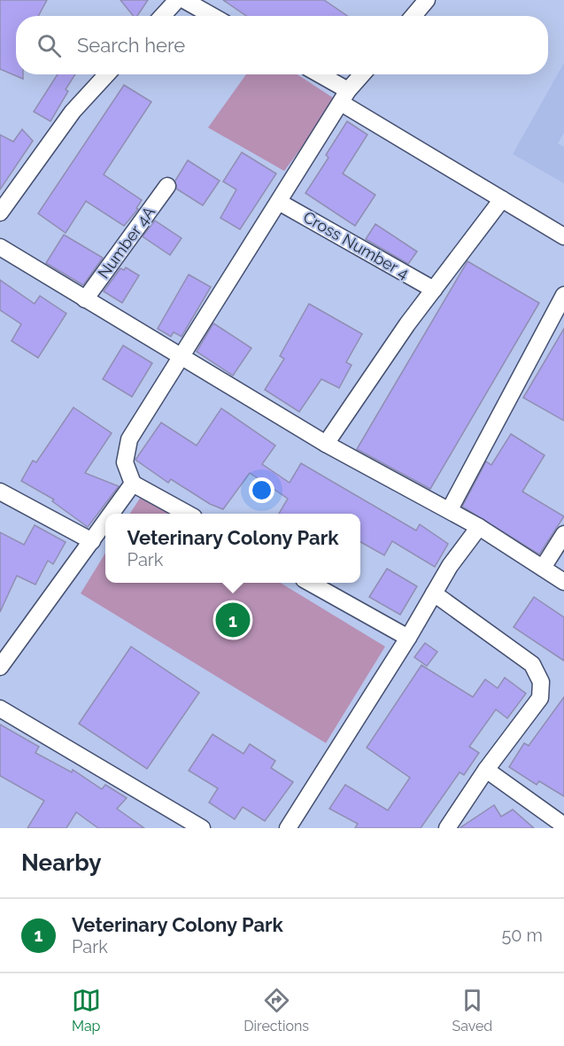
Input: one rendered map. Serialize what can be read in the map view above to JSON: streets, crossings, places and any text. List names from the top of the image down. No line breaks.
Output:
{"streets":{"street":["Number 4A","Cross Number 4"]},"page":{"search":"Search here","popup":["Veterinary Colony Park","Park"],"pins":"1","heading":"Nearby","list":[{"mark":"1","name":"Veterinary Colony Park","note":"Park","value":"50 m"}],"nav":["Map","Directions","Saved"]}}
